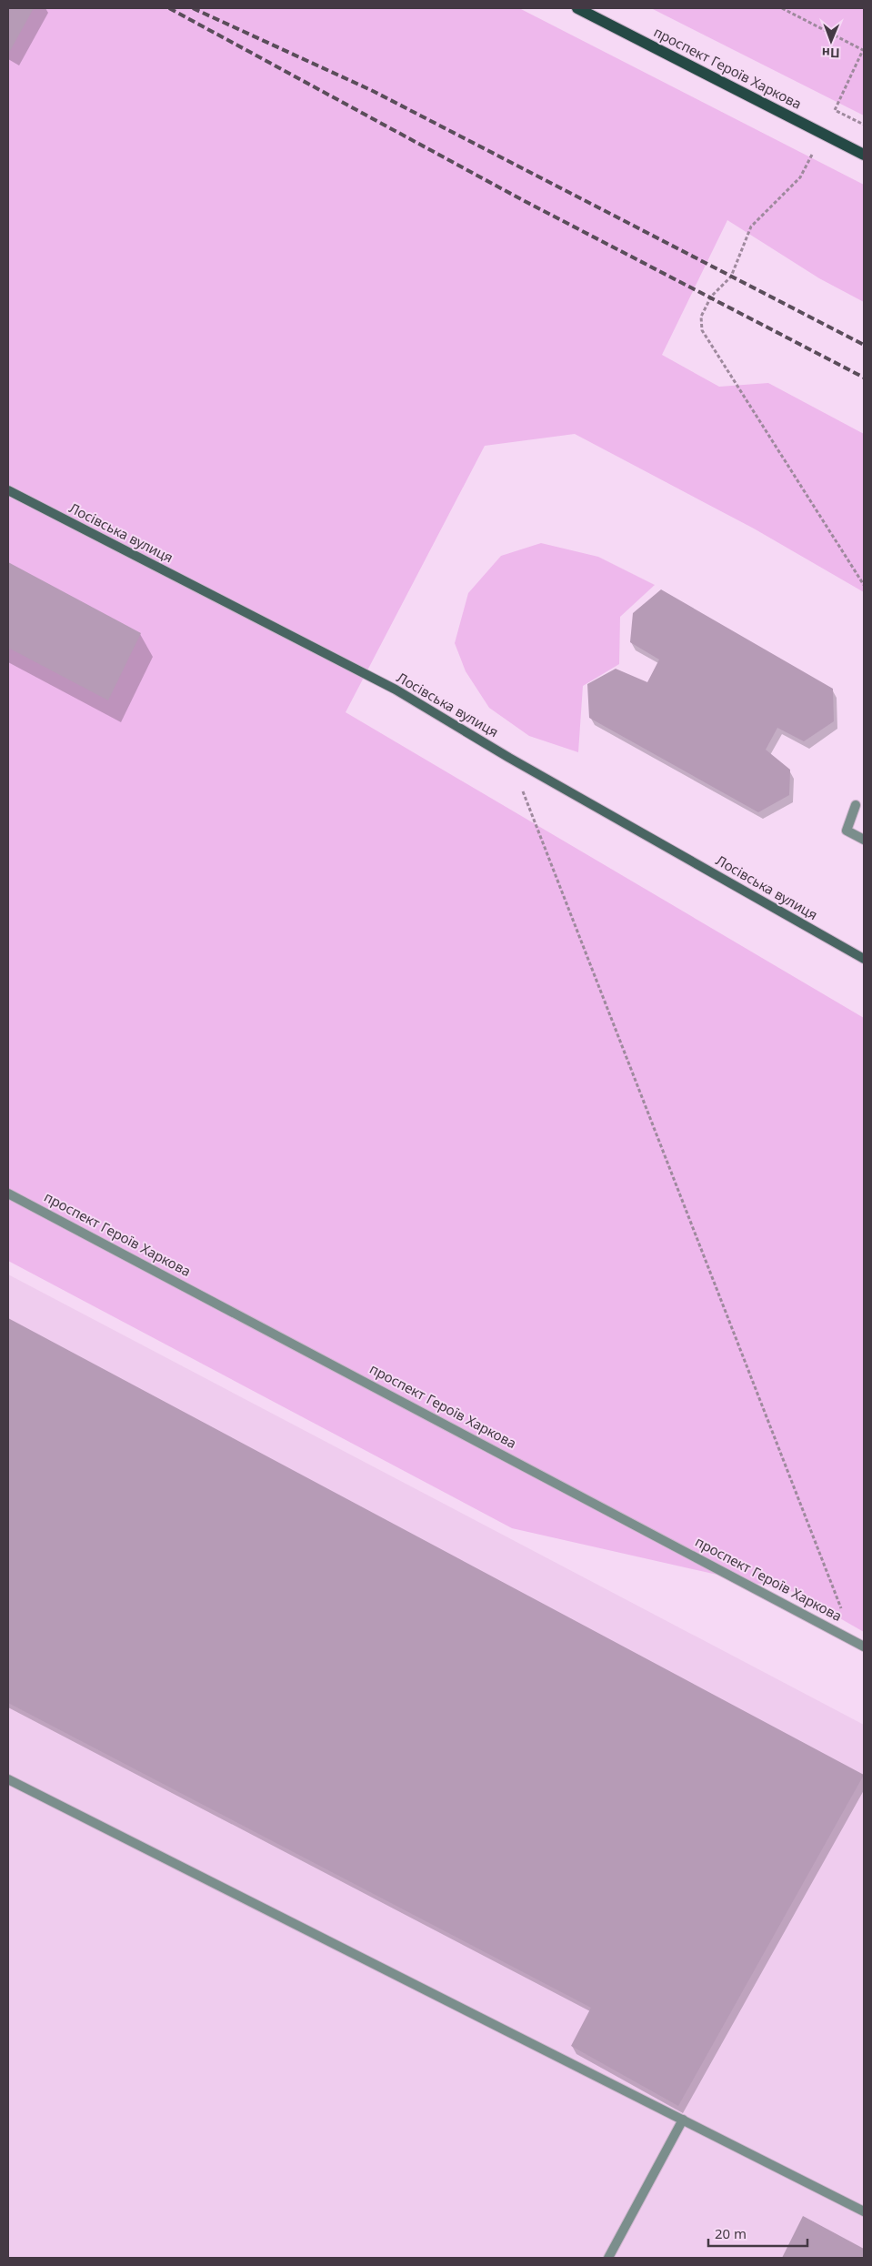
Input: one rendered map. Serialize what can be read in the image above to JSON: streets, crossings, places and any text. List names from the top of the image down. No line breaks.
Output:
{"streets":{"main road":["проспект Героїв Харкова","Лосівська вулиця"]},"scale_bar":"20 m","north":"bottom"}
